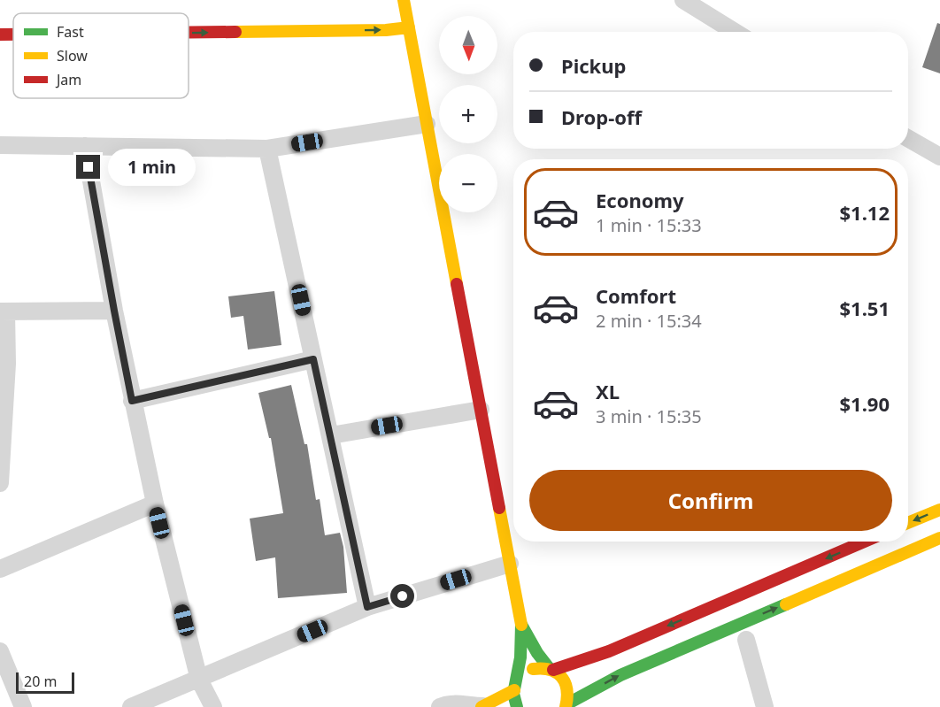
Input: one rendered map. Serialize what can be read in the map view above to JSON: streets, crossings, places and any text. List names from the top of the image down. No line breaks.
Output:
{"legend":["Fast","Slow","Jam"],"scale_bar":"20 m","north":"bottom","page":{"map_buttons":["+","−"],"banner":["Pickup","Drop-off"],"bubble":"1 min","list":[{"name":"Economy","note":"1 min · 15:33","value":"$1.12"},{"name":"Comfort","note":"2 min · 15:34","value":"$1.51"},{"name":"XL","note":"3 min · 15:35","value":"$1.90"}],"buttons":"Confirm","scale":"20 m"}}
